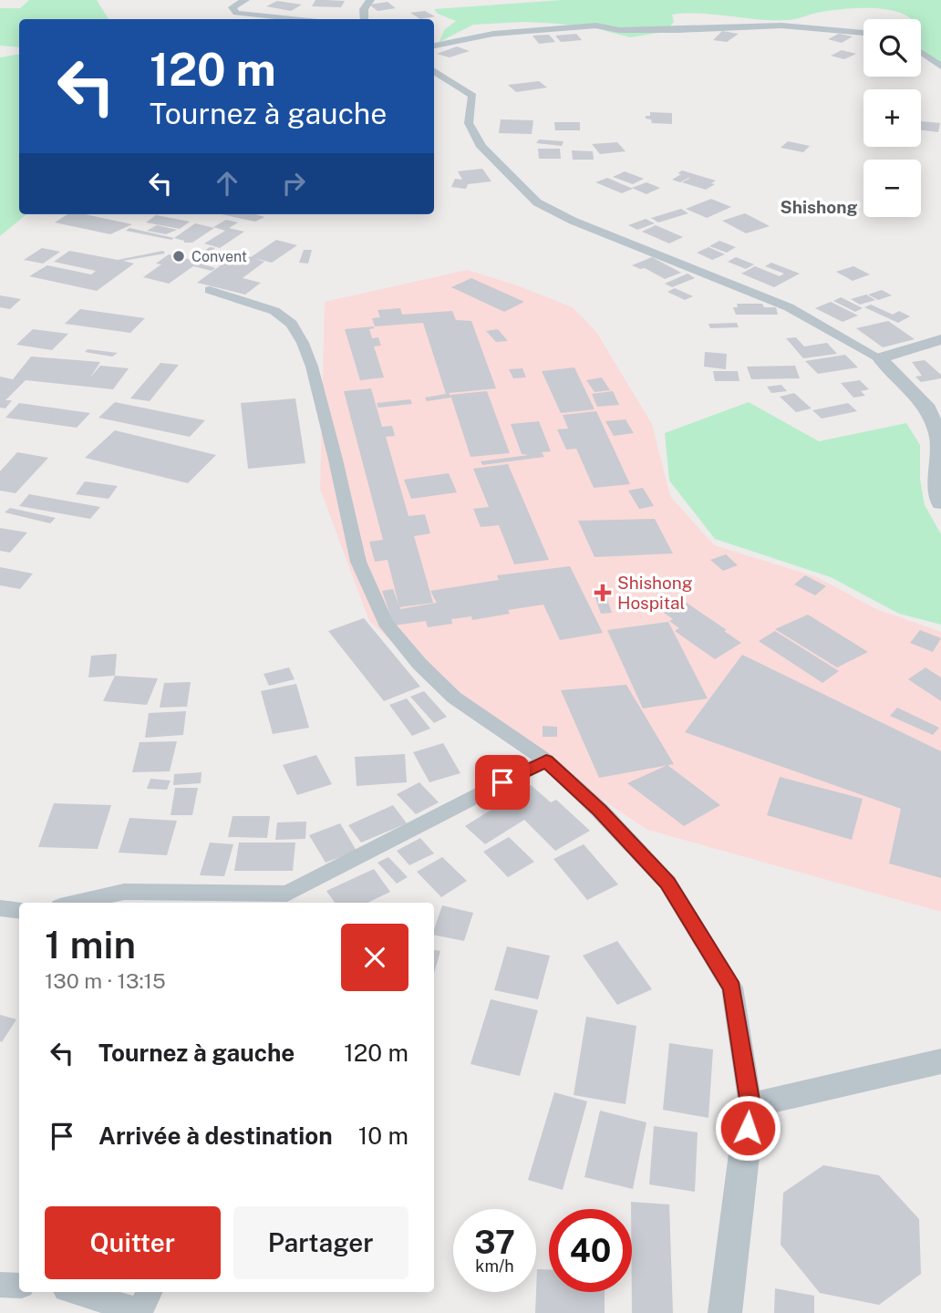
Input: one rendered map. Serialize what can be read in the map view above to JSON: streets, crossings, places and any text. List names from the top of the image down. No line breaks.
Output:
{"districts":["Shishong"],"places":{"other":["Convent"],"health":["Shishong Hospital"]},"page":{"map_buttons":["+","−"],"turn":["120 m","Tournez à gauche"],"heading":["1 min","130 m · 13:15"],"list":[{"name":"Tournez à gauche","value":"120 m"},{"name":"Arrivée à destination","value":"10 m"}],"buttons":["Quitter","Partager"],"speed":"37 km/h","limit":"40"}}
